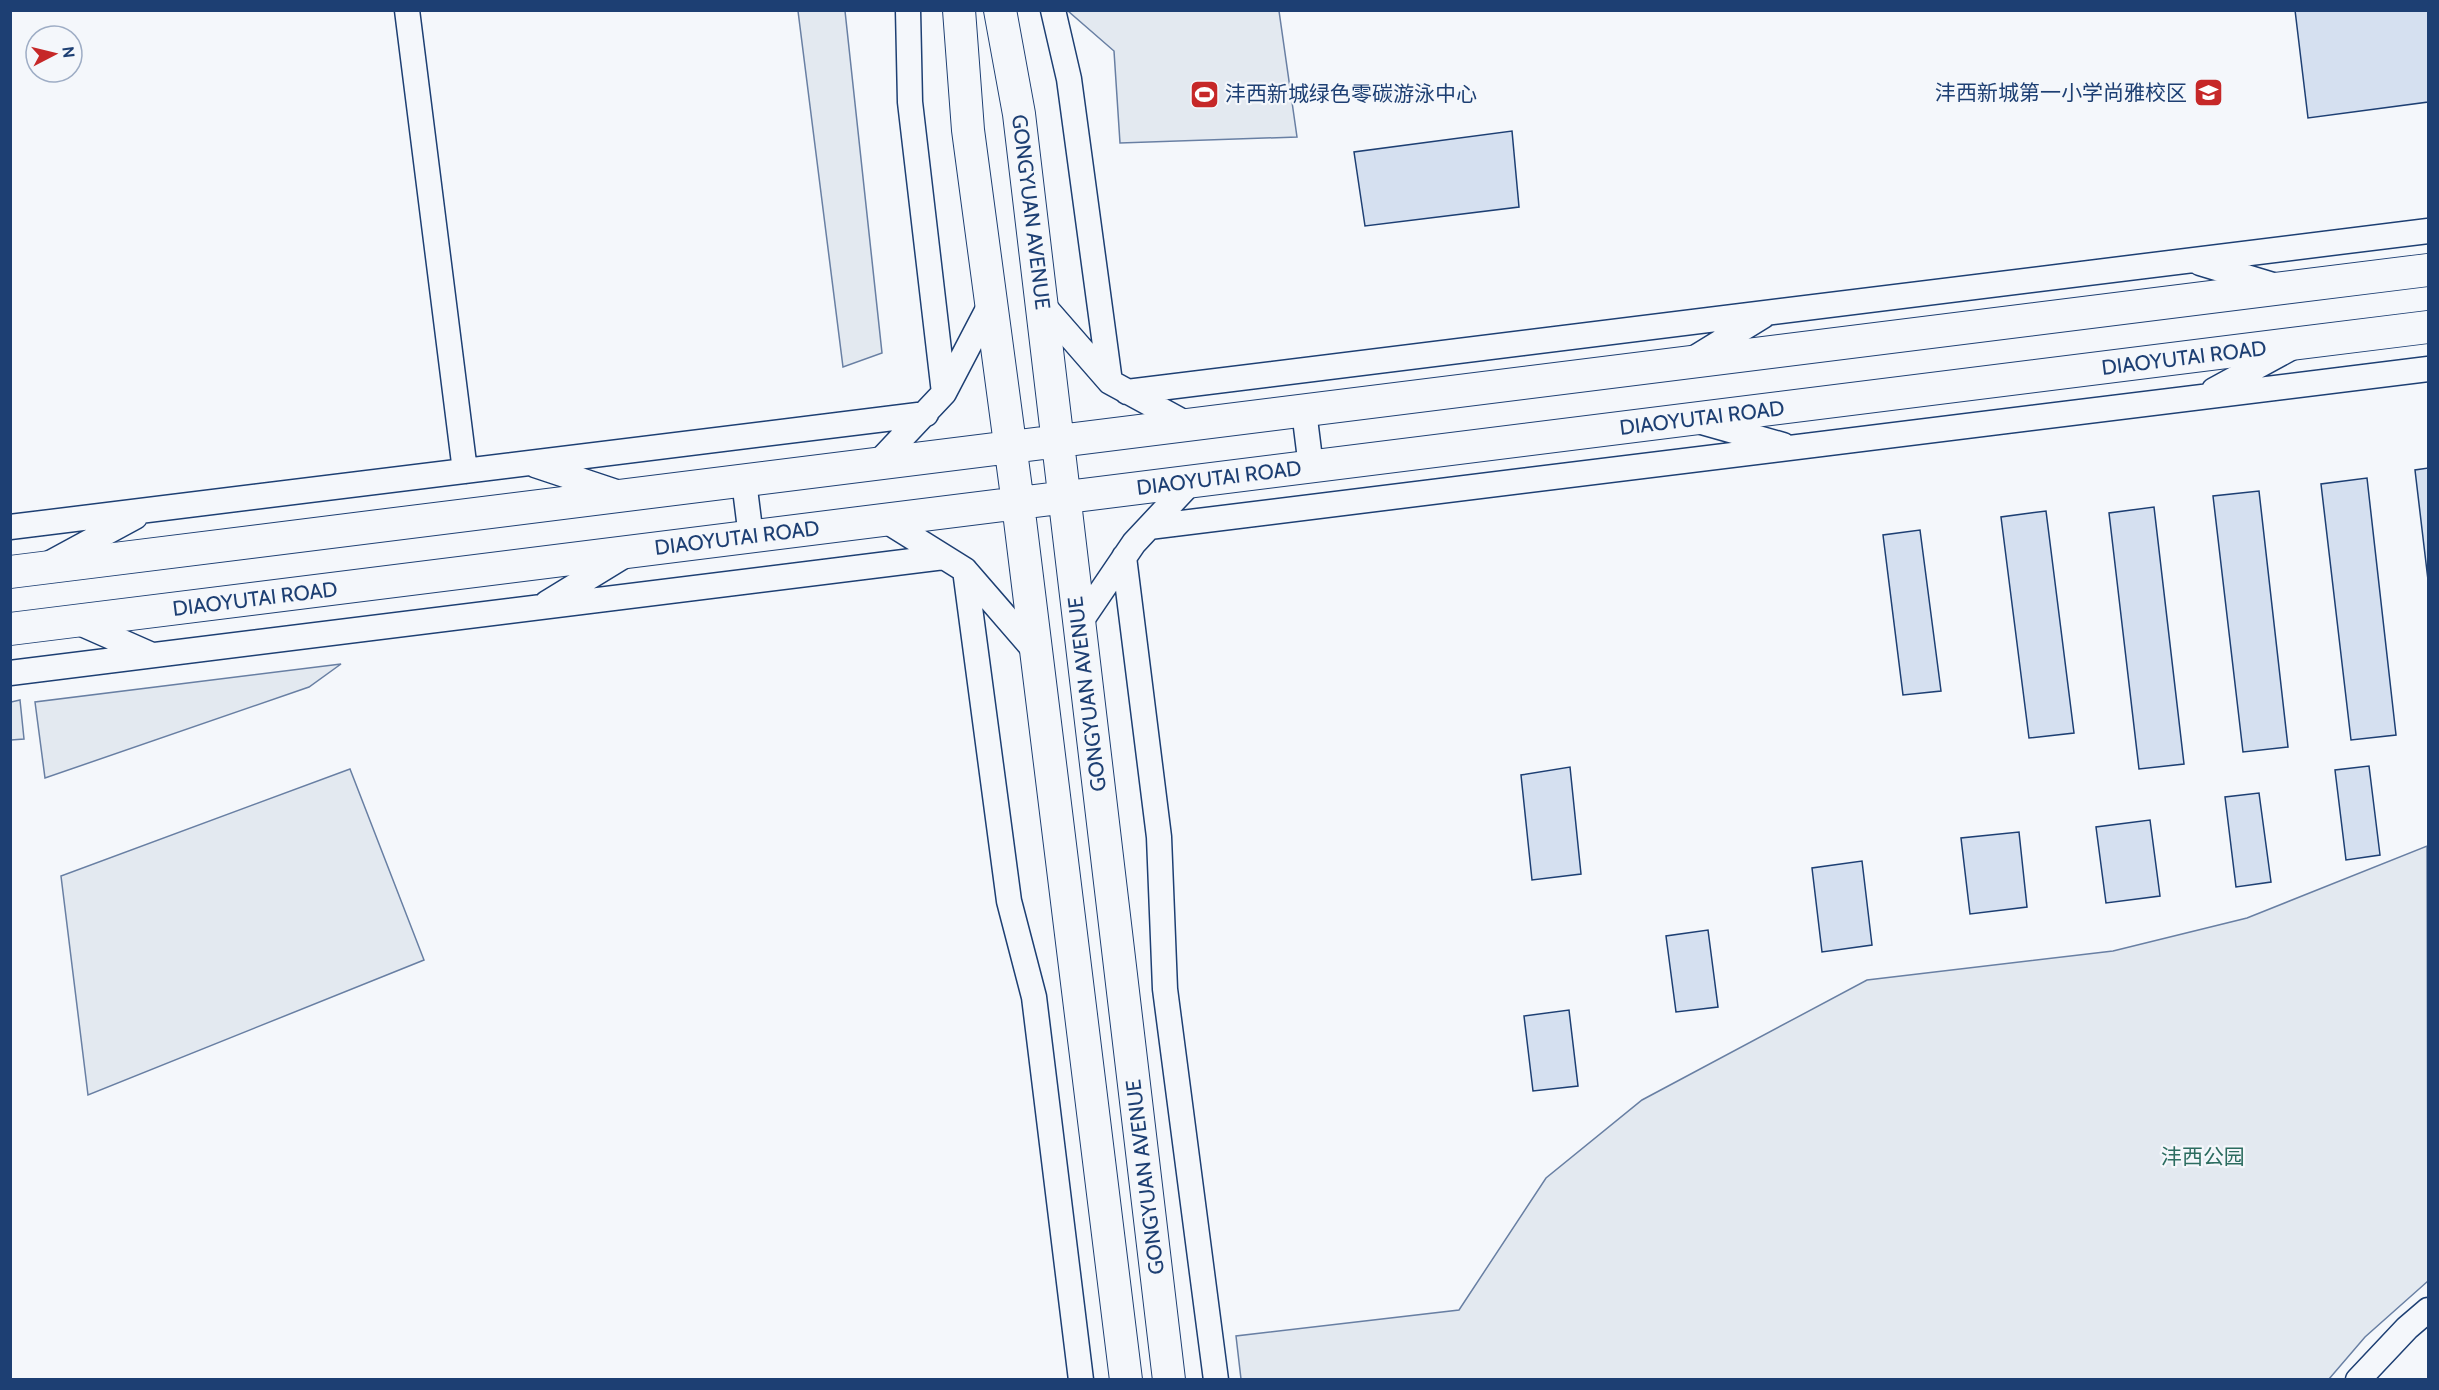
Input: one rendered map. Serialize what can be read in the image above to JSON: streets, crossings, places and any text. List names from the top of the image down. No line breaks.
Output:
{"streets":{"main road":["GONGYUAN AVENUE","DIAOYUTAI ROAD"]},"crossings":[["GONGYUAN AVENUE","DIAOYUTAI ROAD"]],"parks":["沣西公园"],"places":{"school or university":["沣西新城第一小学尚雅校区"],"sports":["沣西新城绿色零碳游泳中心"]},"north":"right"}
